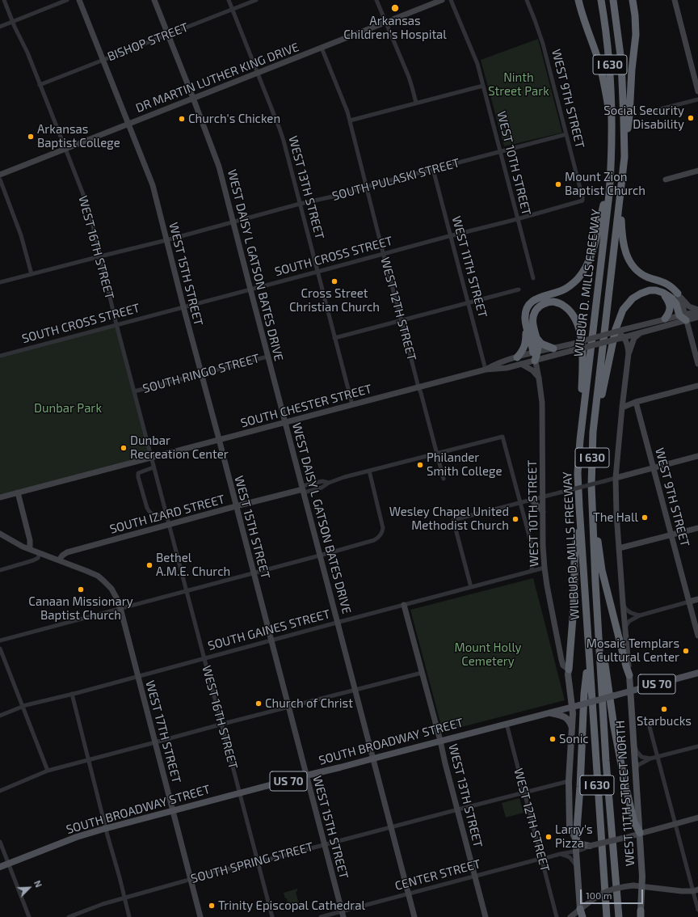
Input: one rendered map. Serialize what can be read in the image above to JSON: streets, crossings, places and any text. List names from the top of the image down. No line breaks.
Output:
{"streets":{"highway":["I 630","WILBUR D. MILLS FREEWAY"],"main road":["US 70","SOUTH BROADWAY STREET","WEST 11TH STREET NORTH"],"street":["BISHOP STREET","DR MARTIN LUTHER KING DRIVE","WEST 9TH STREET","WEST 10TH STREET","SOUTH PULASKI STREET","WEST 13TH STREET","WEST 16TH STREET","SOUTH CROSS STREET","WEST DAISY L GATSON BATES DRIVE","WEST 11TH STREET","WEST 15TH STREET","WEST 12TH STREET","SOUTH RINGO STREET","SOUTH CHESTER STREET","SOUTH IZARD STREET","SOUTH GAINES STREET","WEST 17TH STREET","SOUTH SPRING STREET","CENTER STREET"]},"crossings":[["BISHOP STREET","WEST 13TH STREET"],["BISHOP STREET","WEST 16TH STREET"],["BISHOP STREET","WEST DAISY L GATSON BATES DRIVE"],["BISHOP STREET","WEST 15TH STREET"],["DR MARTIN LUTHER KING DRIVE","WEST 13TH STREET"],["DR MARTIN LUTHER KING DRIVE","WEST 16TH STREET"],["DR MARTIN LUTHER KING DRIVE","WEST DAISY L GATSON BATES DRIVE"],["DR MARTIN LUTHER KING DRIVE","WEST 15TH STREET"],["DR MARTIN LUTHER KING DRIVE","WEST 12TH STREET"],["WEST 9TH STREET","SOUTH PULASKI STREET"],["WEST 9TH STREET","SOUTH CROSS STREET"],["WEST 10TH STREET","SOUTH PULASKI STREET"],["WEST 10TH STREET","SOUTH CROSS STREET"],["WEST 10TH STREET","SOUTH CHESTER STREET"],["WEST 10TH STREET","SOUTH GAINES STREET"],["SOUTH PULASKI STREET","WEST 13TH STREET"],["SOUTH PULASKI STREET","WEST 16TH STREET"],["SOUTH PULASKI STREET","WEST DAISY L GATSON BATES DRIVE"],["SOUTH PULASKI STREET","WEST 11TH STREET"],["SOUTH PULASKI STREET","WEST 15TH STREET"],["SOUTH PULASKI STREET","WEST 12TH STREET"],["WEST 13TH STREET","SOUTH CROSS STREET"],["WEST 13TH STREET","SOUTH CHESTER STREET"],["WEST 13TH STREET","SOUTH GAINES STREET"],["WEST 13TH STREET","SOUTH BROADWAY STREET"],["WEST 13TH STREET","SOUTH SPRING STREET"],["WEST 13TH STREET","CENTER STREET"],["WEST 16TH STREET","SOUTH CROSS STREET"],["WEST 16TH STREET","SOUTH RINGO STREET"],["WEST 16TH STREET","SOUTH CHESTER STREET"],["WEST 16TH STREET","SOUTH IZARD STREET"],["WEST 16TH STREET","SOUTH GAINES STREET"],["WEST 16TH STREET","SOUTH BROADWAY STREET"],["WEST 16TH STREET","SOUTH SPRING STREET"],["SOUTH CROSS STREET","WEST DAISY L GATSON BATES DRIVE"],["SOUTH CROSS STREET","WEST 11TH STREET"],["SOUTH CROSS STREET","WEST 15TH STREET"],["SOUTH CROSS STREET","WEST 12TH STREET"],["WEST DAISY L GATSON BATES DRIVE","SOUTH RINGO STREET"],["WEST DAISY L GATSON BATES DRIVE","SOUTH CHESTER STREET"],["WEST DAISY L GATSON BATES DRIVE","SOUTH IZARD STREET"],["WEST DAISY L GATSON BATES DRIVE","SOUTH GAINES STREET"],["WEST DAISY L GATSON BATES DRIVE","SOUTH BROADWAY STREET"],["WEST DAISY L GATSON BATES DRIVE","SOUTH SPRING STREET"],["WEST DAISY L GATSON BATES DRIVE","CENTER STREET"],["WEST 11TH STREET","SOUTH CHESTER STREET"],["WEST 15TH STREET","SOUTH RINGO STREET"],["WEST 15TH STREET","SOUTH CHESTER STREET"],["WEST 15TH STREET","SOUTH IZARD STREET"],["WEST 15TH STREET","SOUTH GAINES STREET"],["WEST 15TH STREET","SOUTH BROADWAY STREET"],["WEST 15TH STREET","SOUTH SPRING STREET"],["WEST 15TH STREET","CENTER STREET"],["WEST 12TH STREET","SOUTH CHESTER STREET"],["WEST 12TH STREET","SOUTH IZARD STREET"],["WEST 12TH STREET","SOUTH BROADWAY STREET"],["WEST 12TH STREET","SOUTH SPRING STREET"],["WEST 12TH STREET","CENTER STREET"],["SOUTH IZARD STREET","WEST 17TH STREET"],["SOUTH GAINES STREET","WEST 17TH STREET"],["WEST 17TH STREET","SOUTH BROADWAY STREET"],["WEST 17TH STREET","SOUTH SPRING STREET"],["SOUTH BROADWAY STREET","WEST 11TH STREET NORTH"],["WEST 11TH STREET NORTH","CENTER STREET"]],"parks":["Ninth Street Park","Dunbar Park","Mount Holly Cemetery"],"places":["Arkansas Children's Hospital","Social Security Disability","Church's Chicken","Arkansas Baptist College","Mount Zion Baptist Church","Cross Street Christian Church","Dunbar Recreation Center","Philander Smith College","The Hall","Wesley Chapel United Methodist Church","Bethel A.M.E. Church","Canaan Missionary Baptist Church","Mosaic Templars Cultural Center","Church of Christ","Starbucks","Sonic","Larry's Pizza","Trinity Episcopal Cathedral"],"scale_bar":"100 m","north":"top right"}
